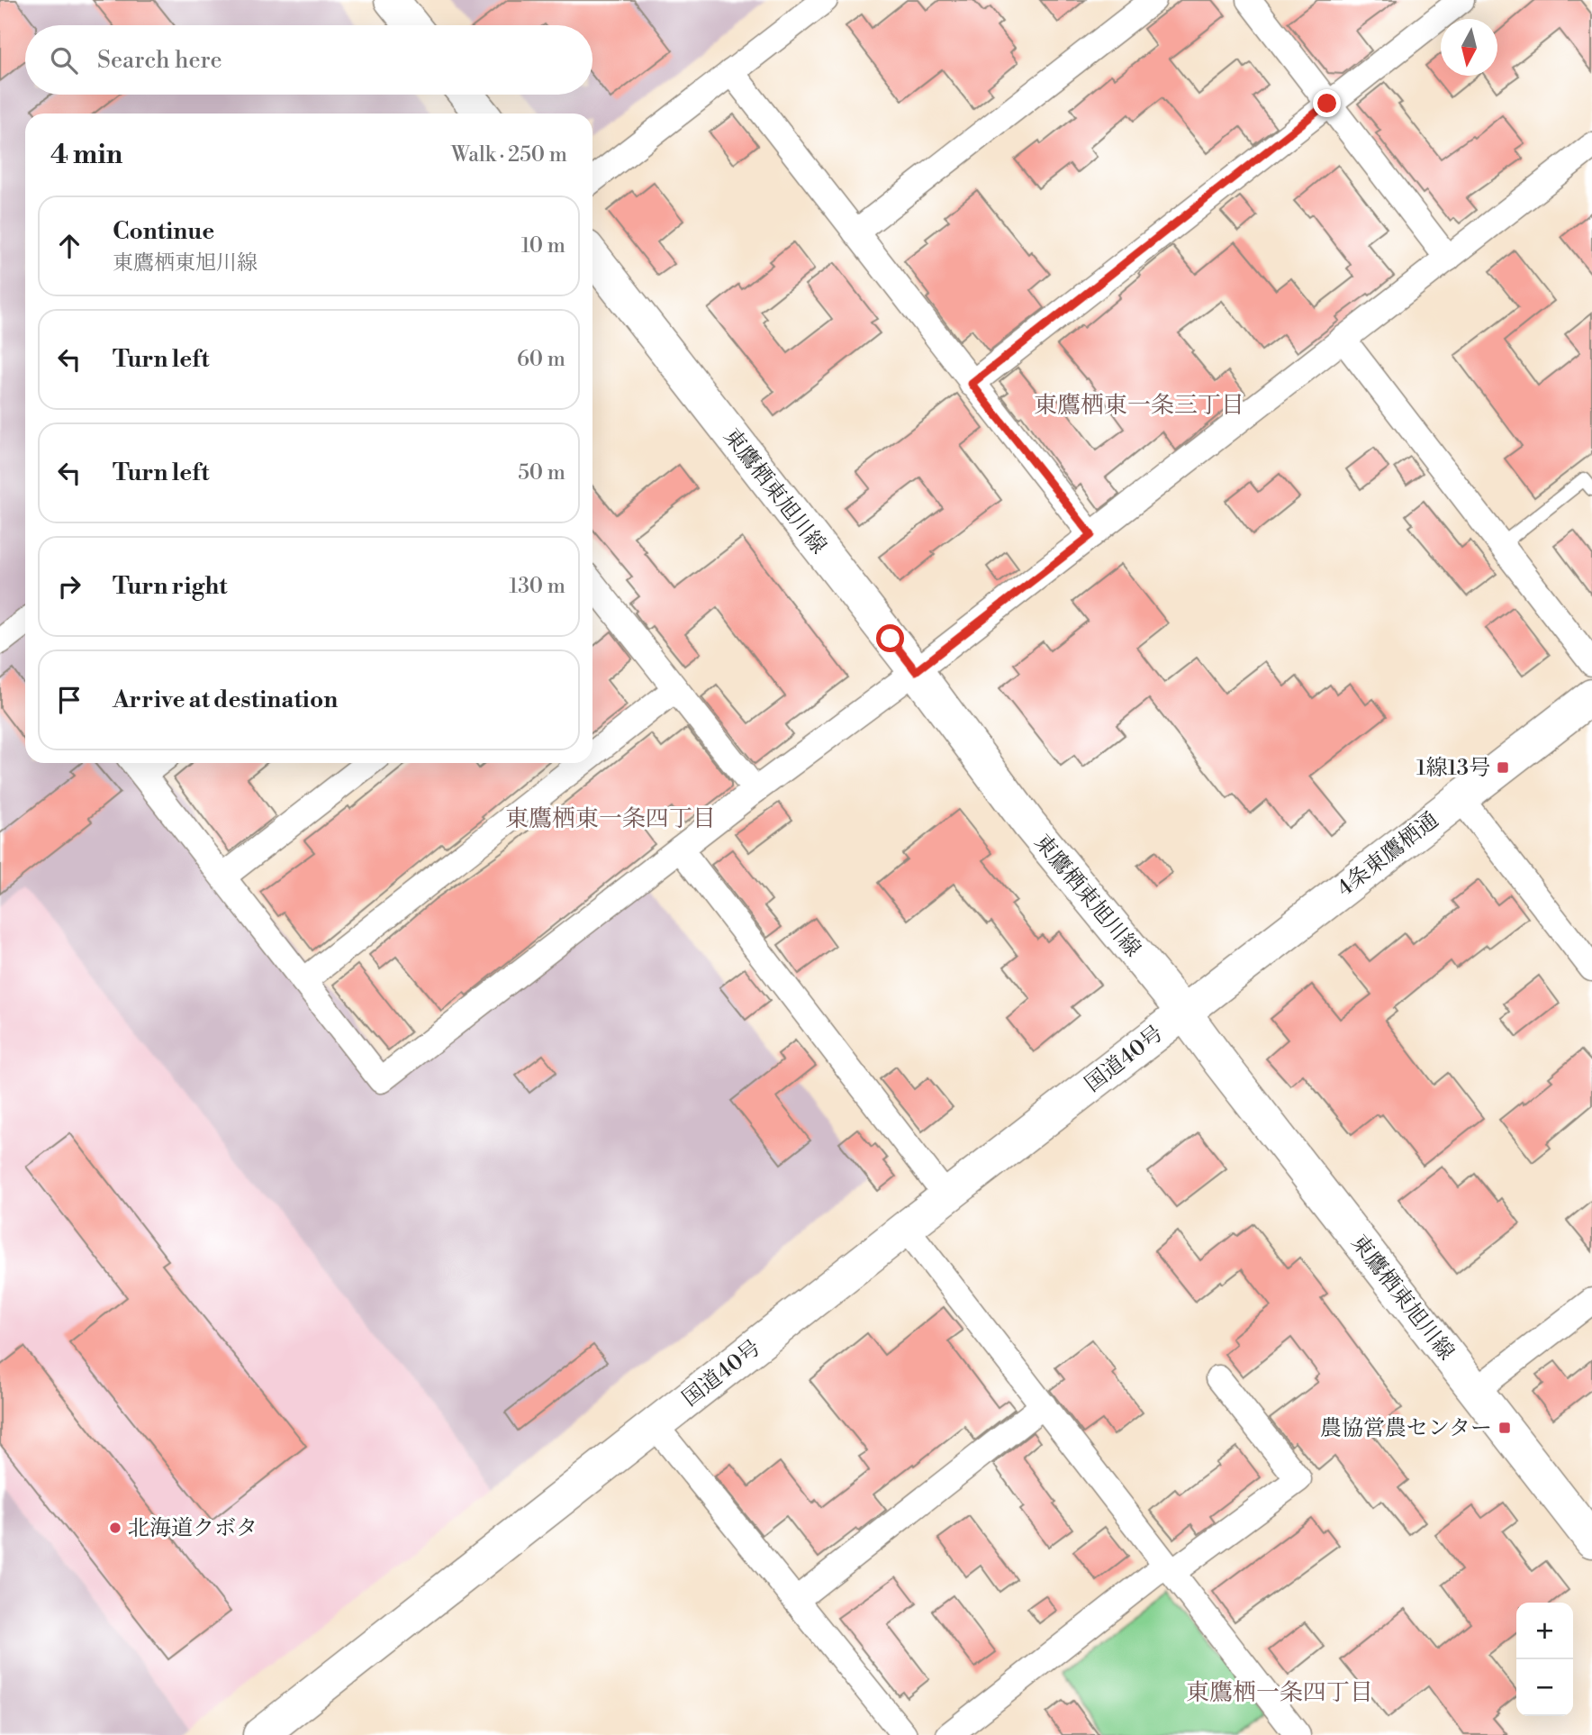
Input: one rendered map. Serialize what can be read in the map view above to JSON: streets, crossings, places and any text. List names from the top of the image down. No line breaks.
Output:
{"streets":{"main road":["東鷹栖東旭川線","4条東鷹栖通","国道40号"]},"crossings":[["東鷹栖東旭川線","4条東鷹栖通"],["東鷹栖東旭川線","国道40号"],["4条東鷹栖通","国道40号"]],"districts":["東鷹栖東一条三丁目","東鷹栖東一条四丁目","東鷹栖一条四丁目"],"places":{"transit":["1線13号","農協営農センター"],"other":["北海道クボタ"]},"north":"bottom","page":{"search":"Search here","heading":["4 min","Walk · 250 m"],"list":[["Continue","東鷹栖東旭川線","10 m"],["Turn left","60 m"],["Turn left","50 m"],["Turn right","130 m"],"Arrive at destination"],"map_buttons":["+","−"]}}
